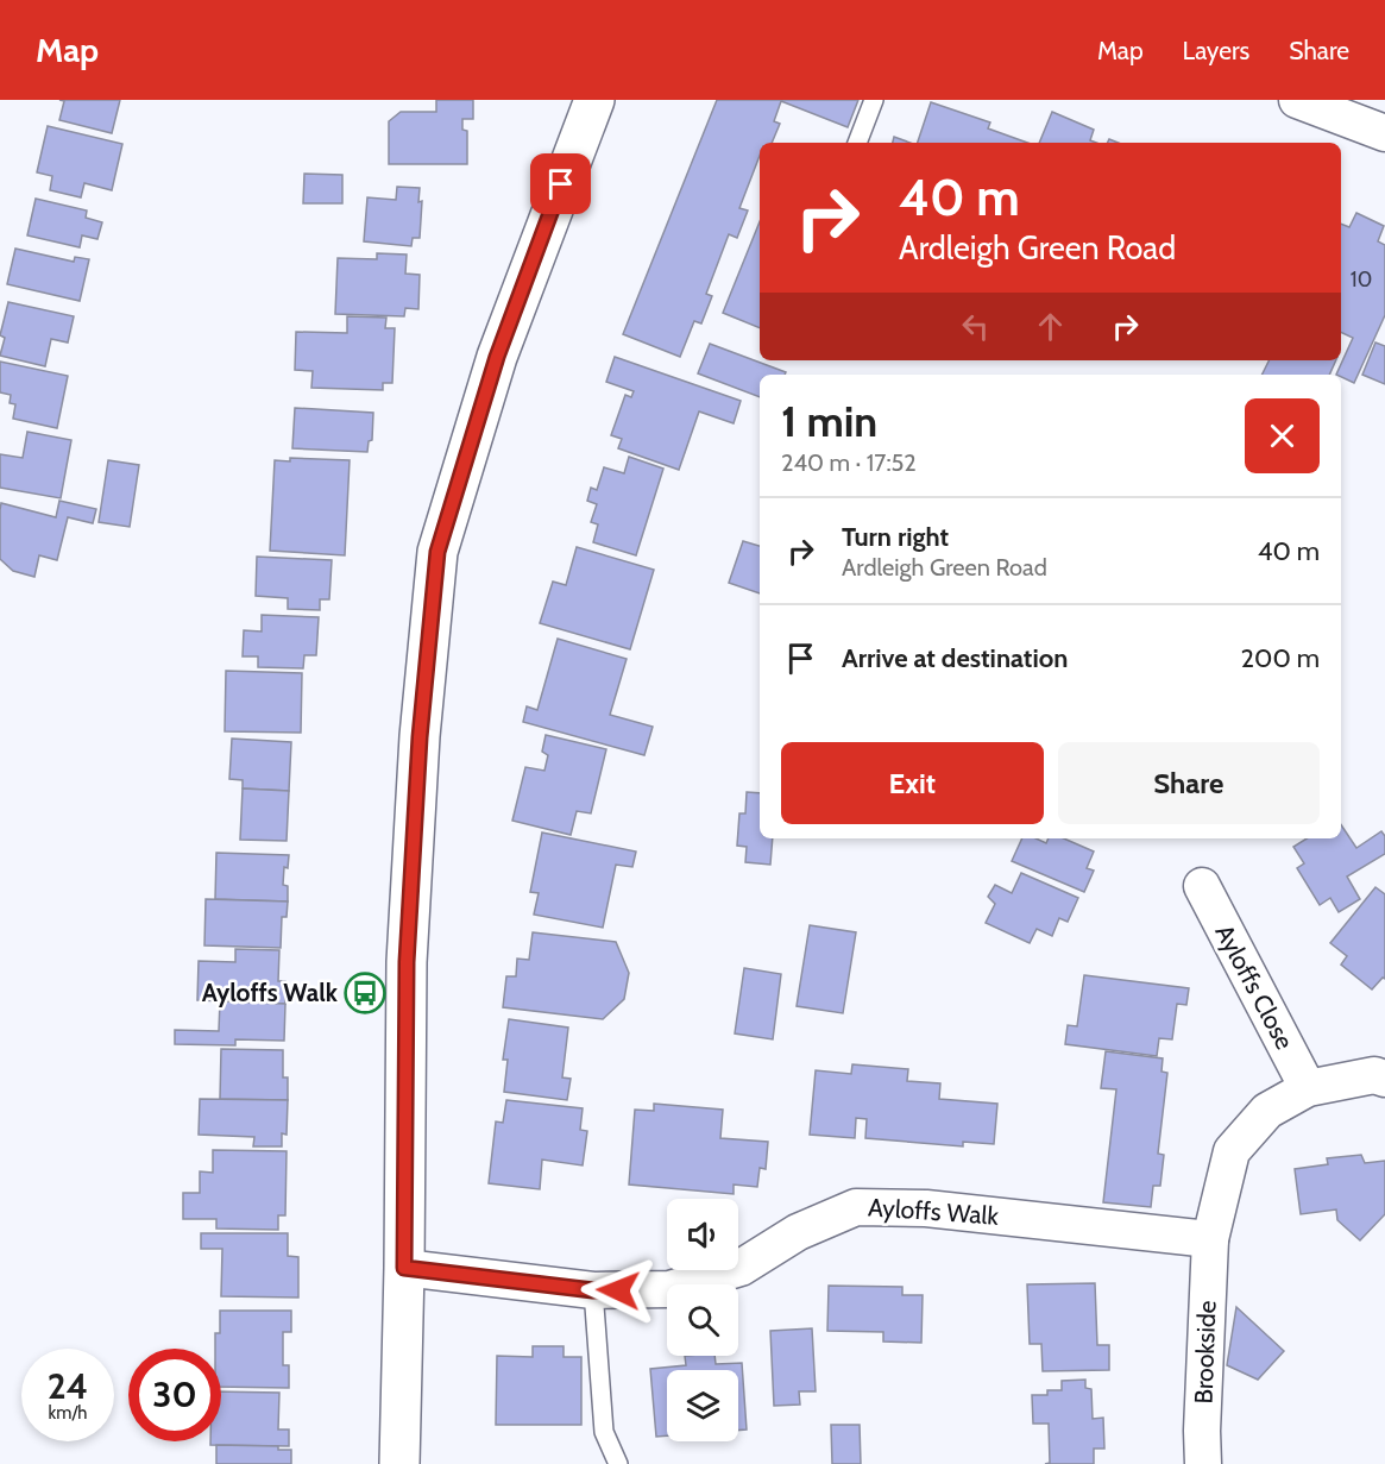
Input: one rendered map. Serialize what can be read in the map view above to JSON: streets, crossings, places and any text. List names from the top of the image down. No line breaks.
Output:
{"streets":{"street":["Ayloffs Close","Ayloffs Walk","Brookside"]},"crossings":[["Ayloffs Walk","Brookside"]],"places":{"bus stop":["Ayloffs Walk"]},"house_numbers":["10"],"page":{"header":"Map","nav":["Map","Layers","Share"],"turn":["40 m","Ardleigh Green Road"],"heading":["1 min","240 m · 17:52"],"list":[{"name":"Turn right","note":"Ardleigh Green Road","value":"40 m"},{"name":"Arrive at destination","value":"200 m"}],"buttons":["Exit","Share"],"speed":"24 km/h","limit":"30"}}
